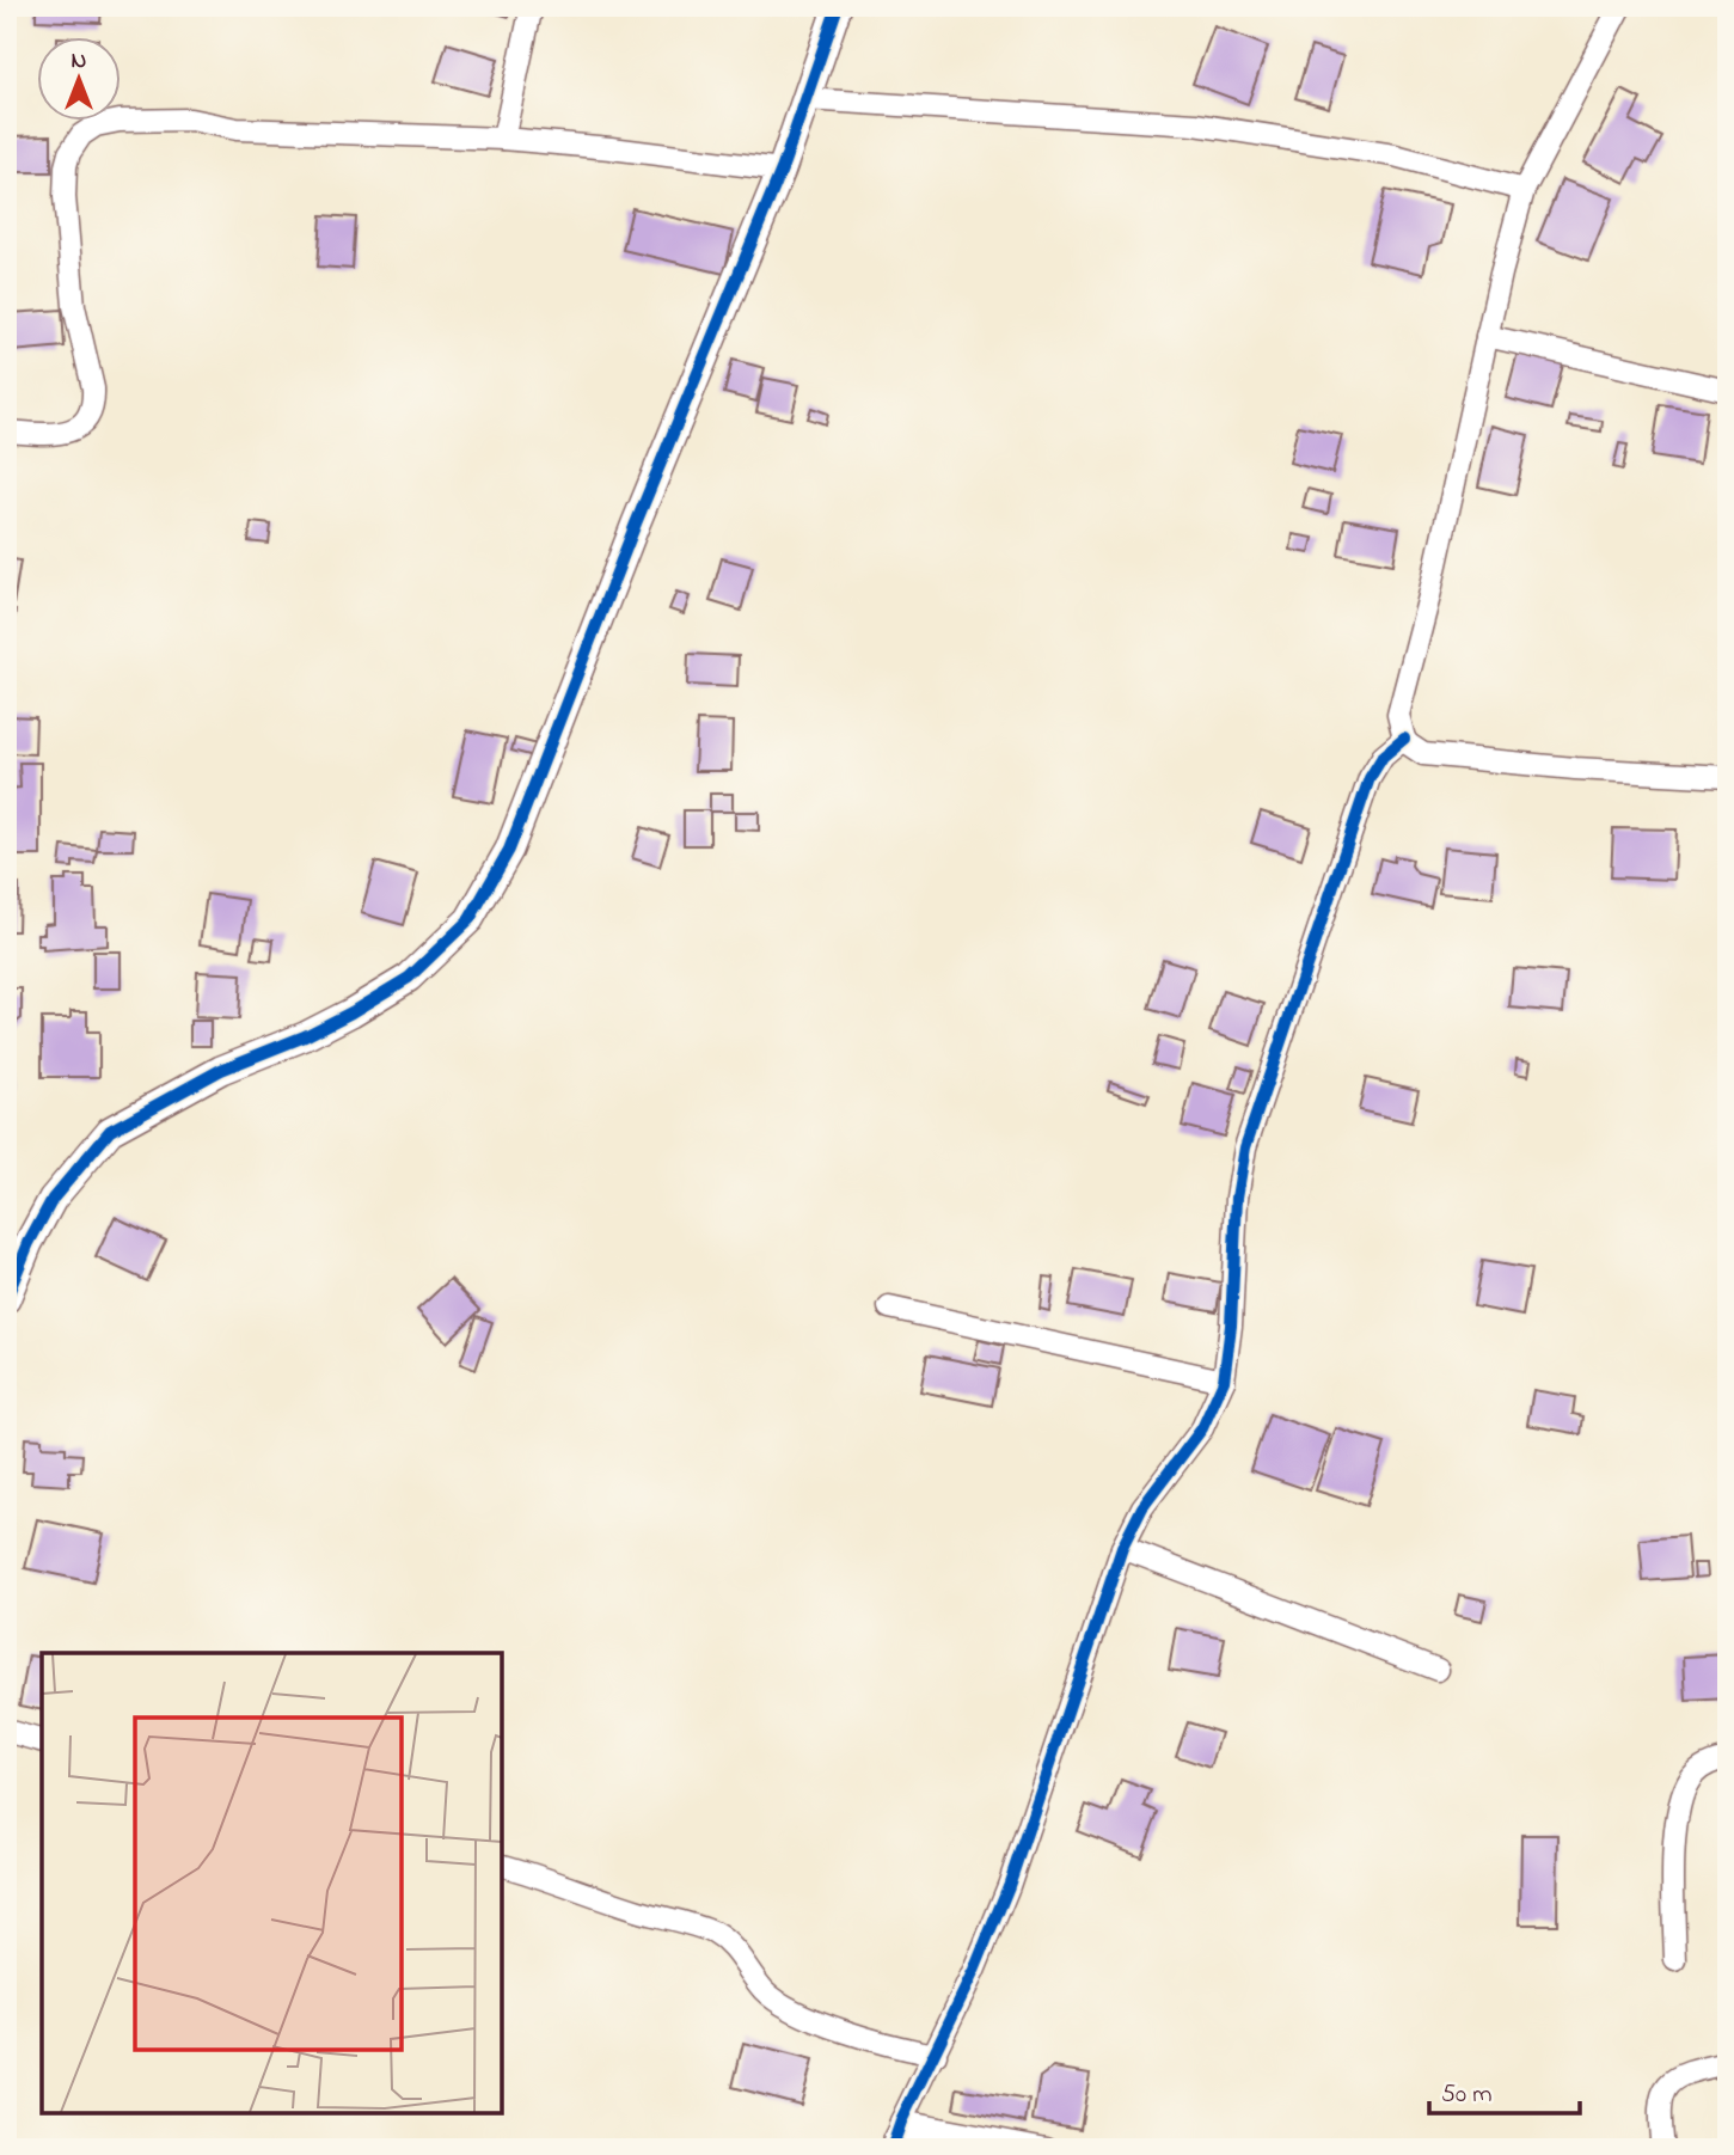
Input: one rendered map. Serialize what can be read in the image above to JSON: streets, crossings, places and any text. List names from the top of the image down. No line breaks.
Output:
{"scale_bar":"50 m","north":"top"}
